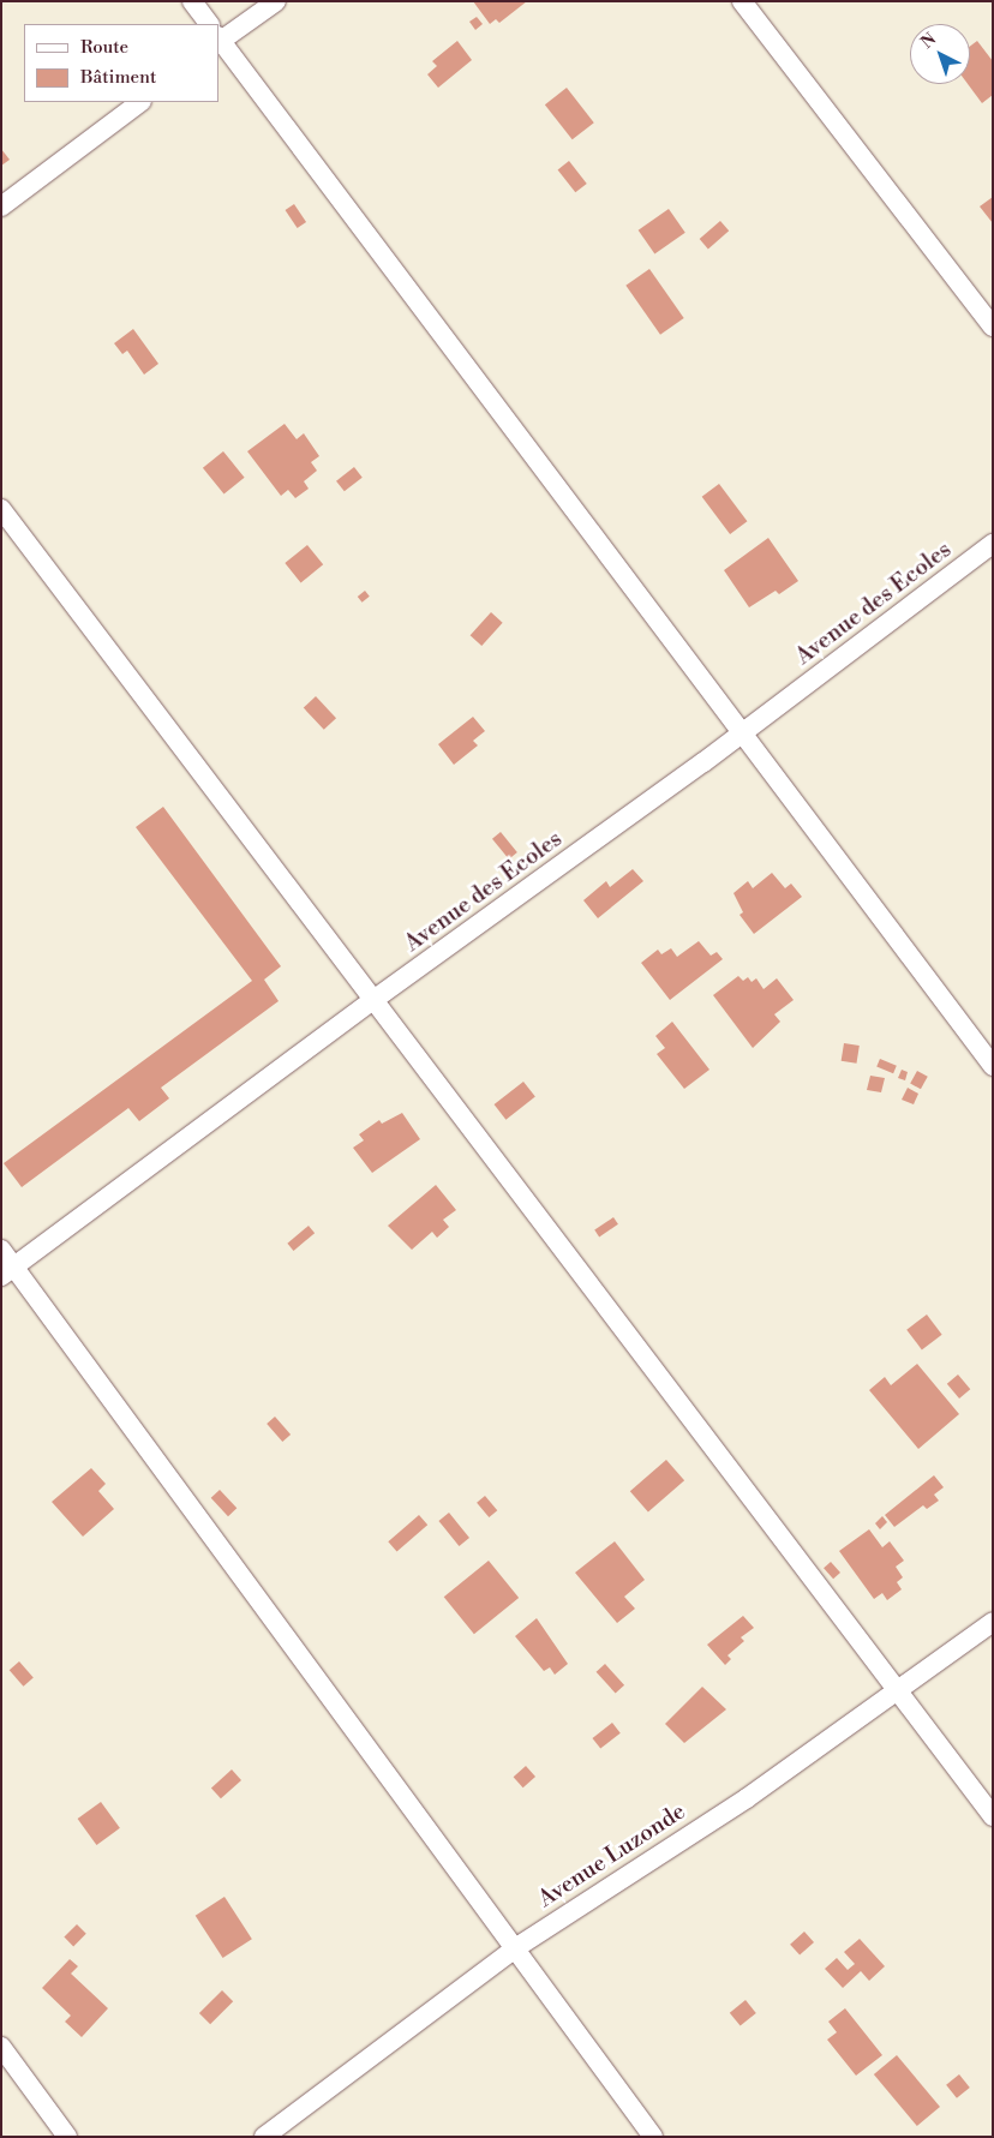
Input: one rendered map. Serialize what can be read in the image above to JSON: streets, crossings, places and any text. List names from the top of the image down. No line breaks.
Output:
{"streets":{"street":["Avenue des Ecoles","Avenue Luzonde"]},"legend":["Route","Bâtiment"],"north":"top left"}
